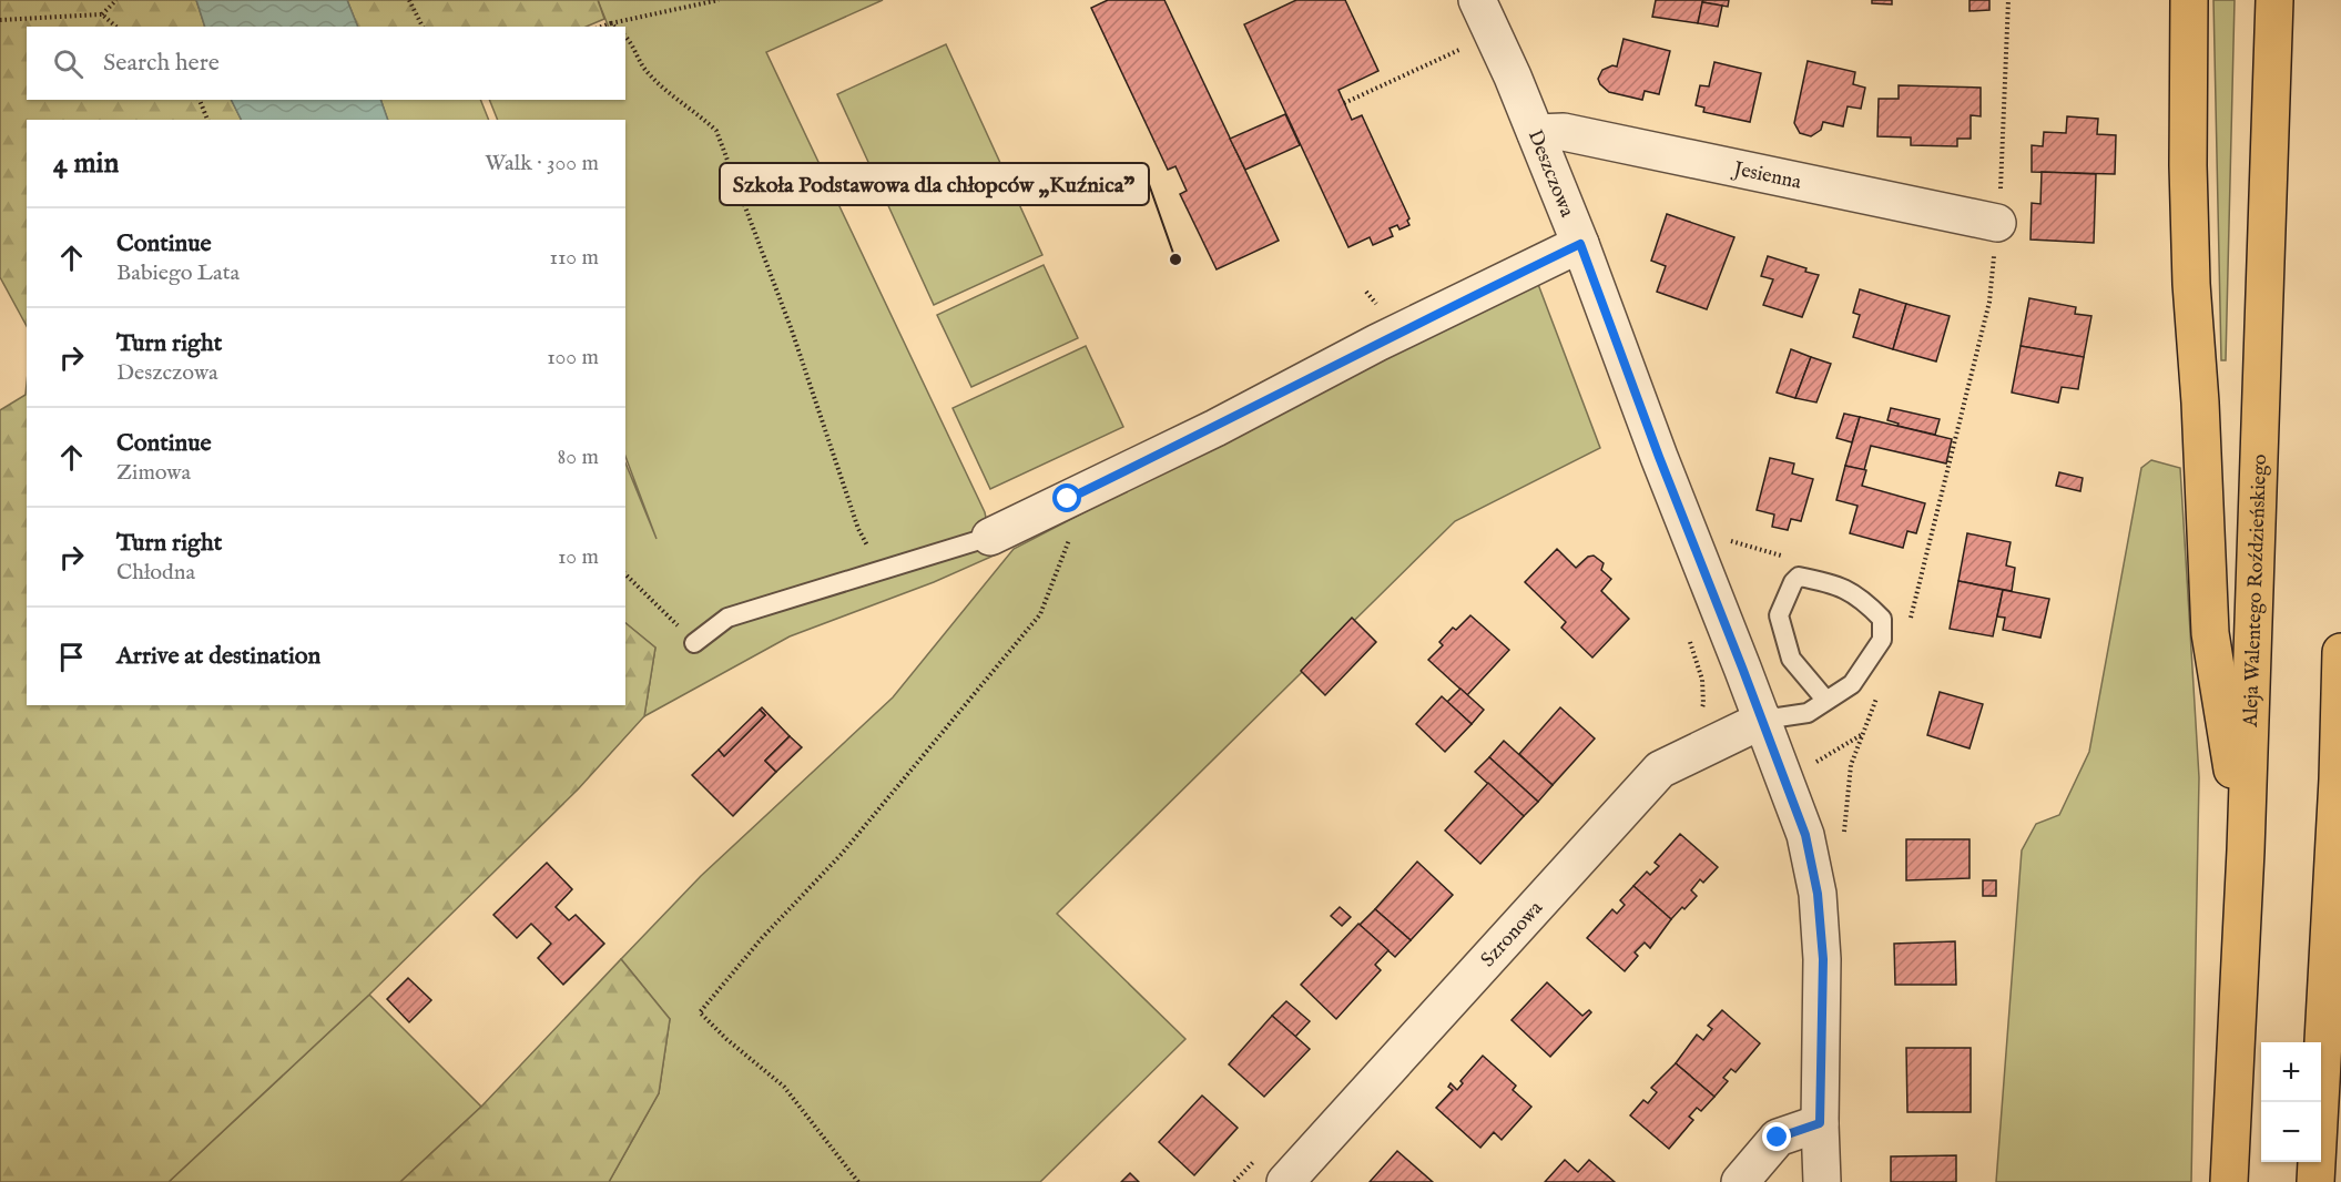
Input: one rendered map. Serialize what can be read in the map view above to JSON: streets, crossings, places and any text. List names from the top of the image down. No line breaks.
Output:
{"streets":{"highway":["Aleja Walentego Roździeńskiego"],"street":["Deszczowa","Jesienna","Szronowa"]},"crossings":[["Deszczowa","Jesienna"],["Deszczowa","Szronowa"]],"places":["Szkoła Podstawowa dla chłopców „Kuźnica”"],"page":{"search":"Search here","heading":["4 min","Walk · 300 m"],"list":[["Continue","Babiego Lata","110 m"],["Turn right","Deszczowa","100 m"],["Continue","Zimowa","80 m"],["Turn right","Chłodna","10 m"],"Arrive at destination"],"map_buttons":["+","−"]}}
